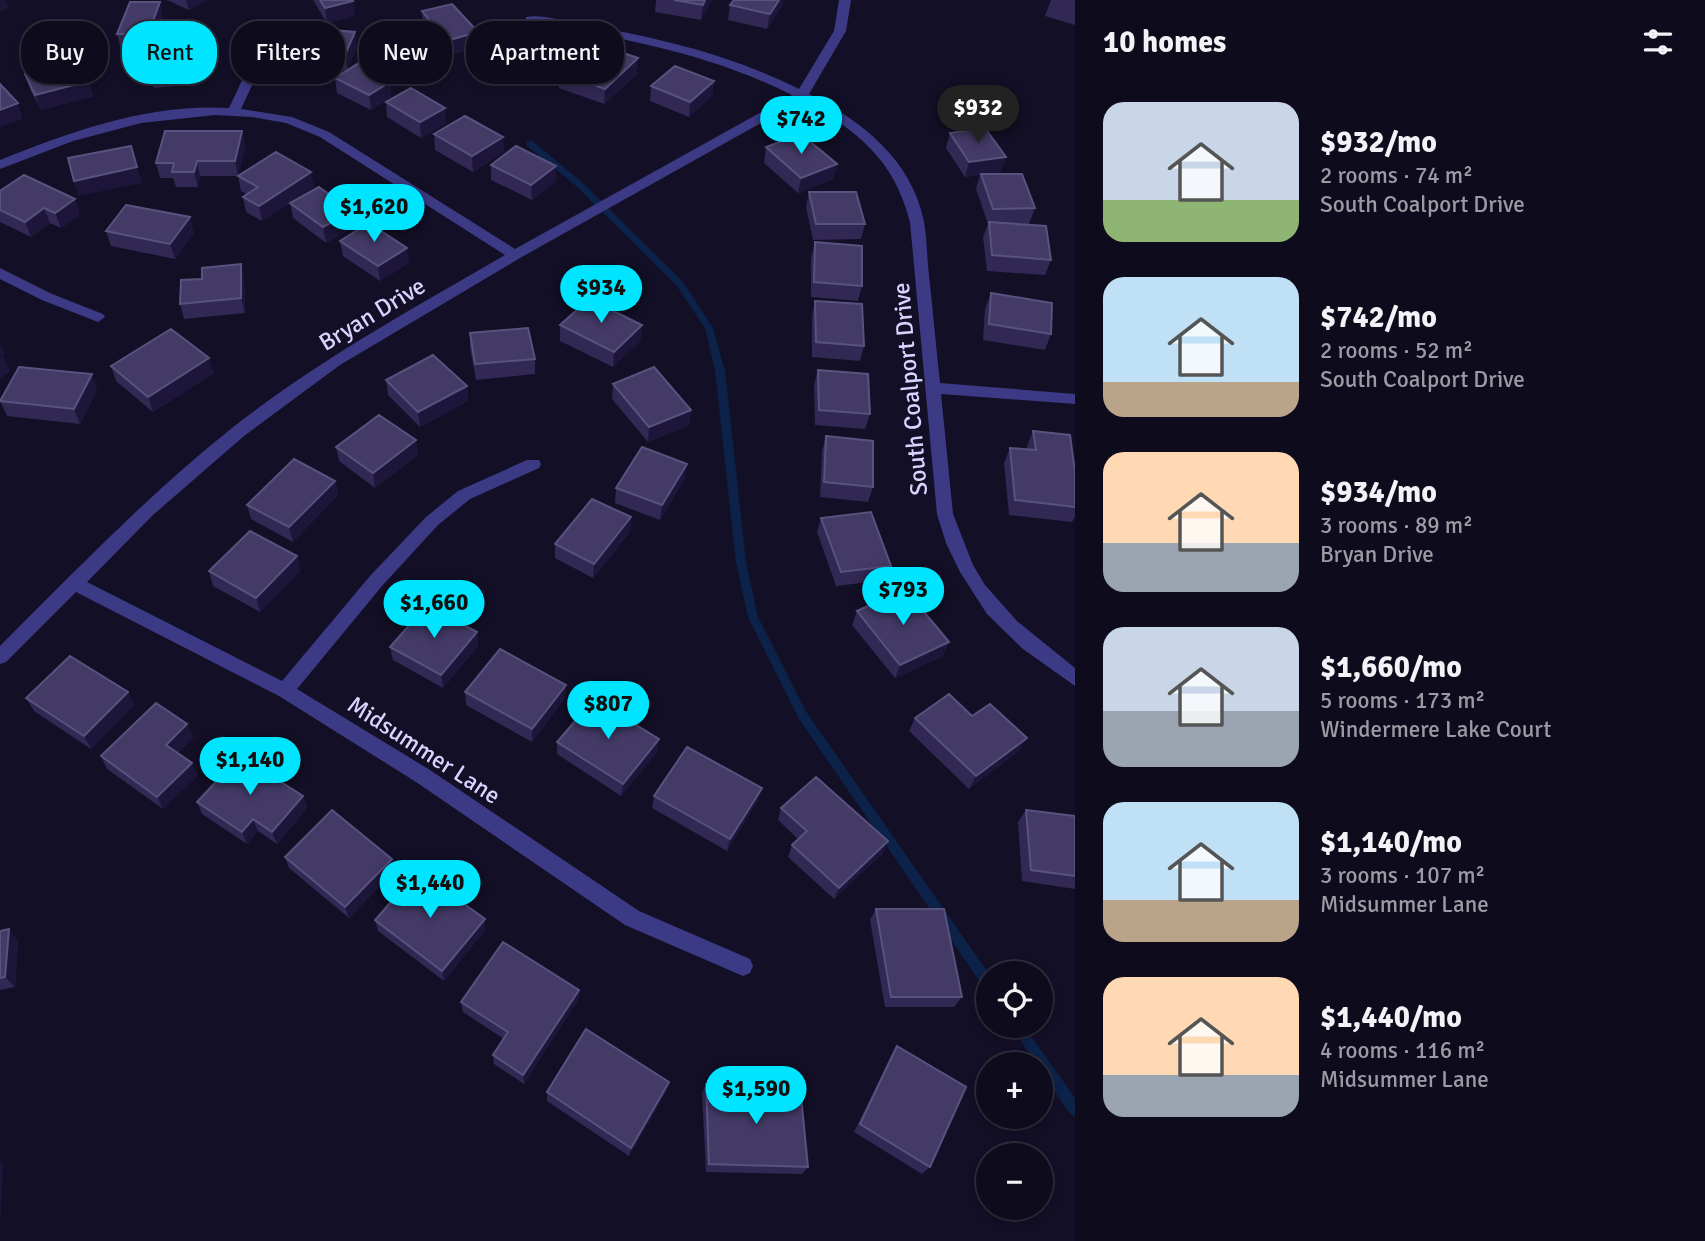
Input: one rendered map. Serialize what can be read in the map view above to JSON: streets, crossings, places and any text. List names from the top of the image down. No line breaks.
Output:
{"streets":{"street":["Bryan Drive","South Coalport Drive","Midsummer Lane"]},"crossings":[["Bryan Drive","South Coalport Drive"],["Bryan Drive","Midsummer Lane"]],"page":{"heading":"10 homes","chip":["Buy","Rent","Filters","New","Apartment"],"list":[{"name":"$932/mo","note":"2 rooms · 74 m² · South Coalport Drive"},{"name":"$742/mo","note":"2 rooms · 52 m² · South Coalport Drive"},{"name":"$934/mo","note":"3 rooms · 89 m² · Bryan Drive"},{"name":"$1,660/mo","note":"5 rooms · 173 m² · Windermere Lake Court"},{"name":"$1,140/mo","note":"3 rooms · 107 m² · Midsummer Lane"},{"name":"$1,440/mo","note":"4 rooms · 116 m² · Midsummer Lane"}],"price":["$932","$742","$1,620","$934","$793","$1,660","$807","$1,140","$1,440","$1,590"],"map_buttons":["+","−"]}}
